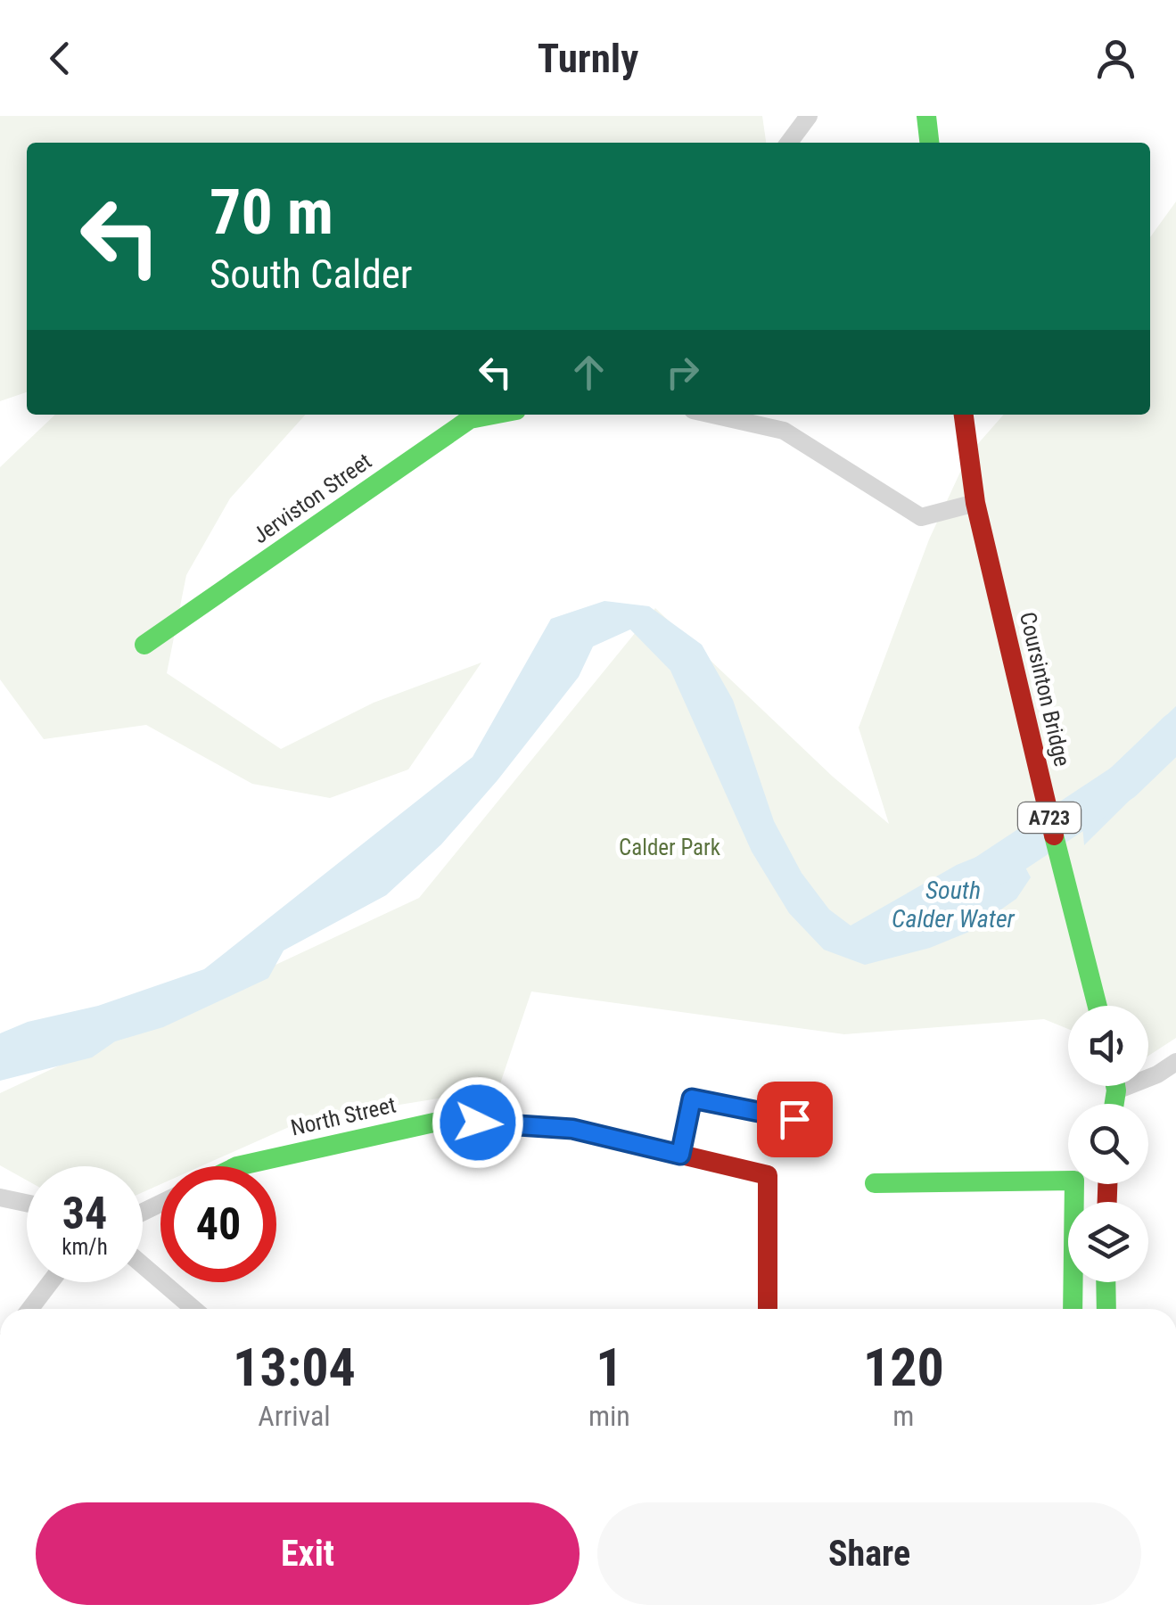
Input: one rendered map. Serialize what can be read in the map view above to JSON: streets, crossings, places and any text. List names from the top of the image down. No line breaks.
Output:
{"streets":{"street":["Jerviston Street","Coursinton Bridge","A723","North Street"]},"crossings":[["Coursinton Bridge","A723"]],"water":["South Calder Water"],"parks":["Calder Park"],"page":{"header":"Turnly","turn":["70 m","South Calder"],"speed":"34 km/h","limit":"40","eta":["13:04","Arrival","1","min","120","m"],"buttons":["Exit","Share"]}}
